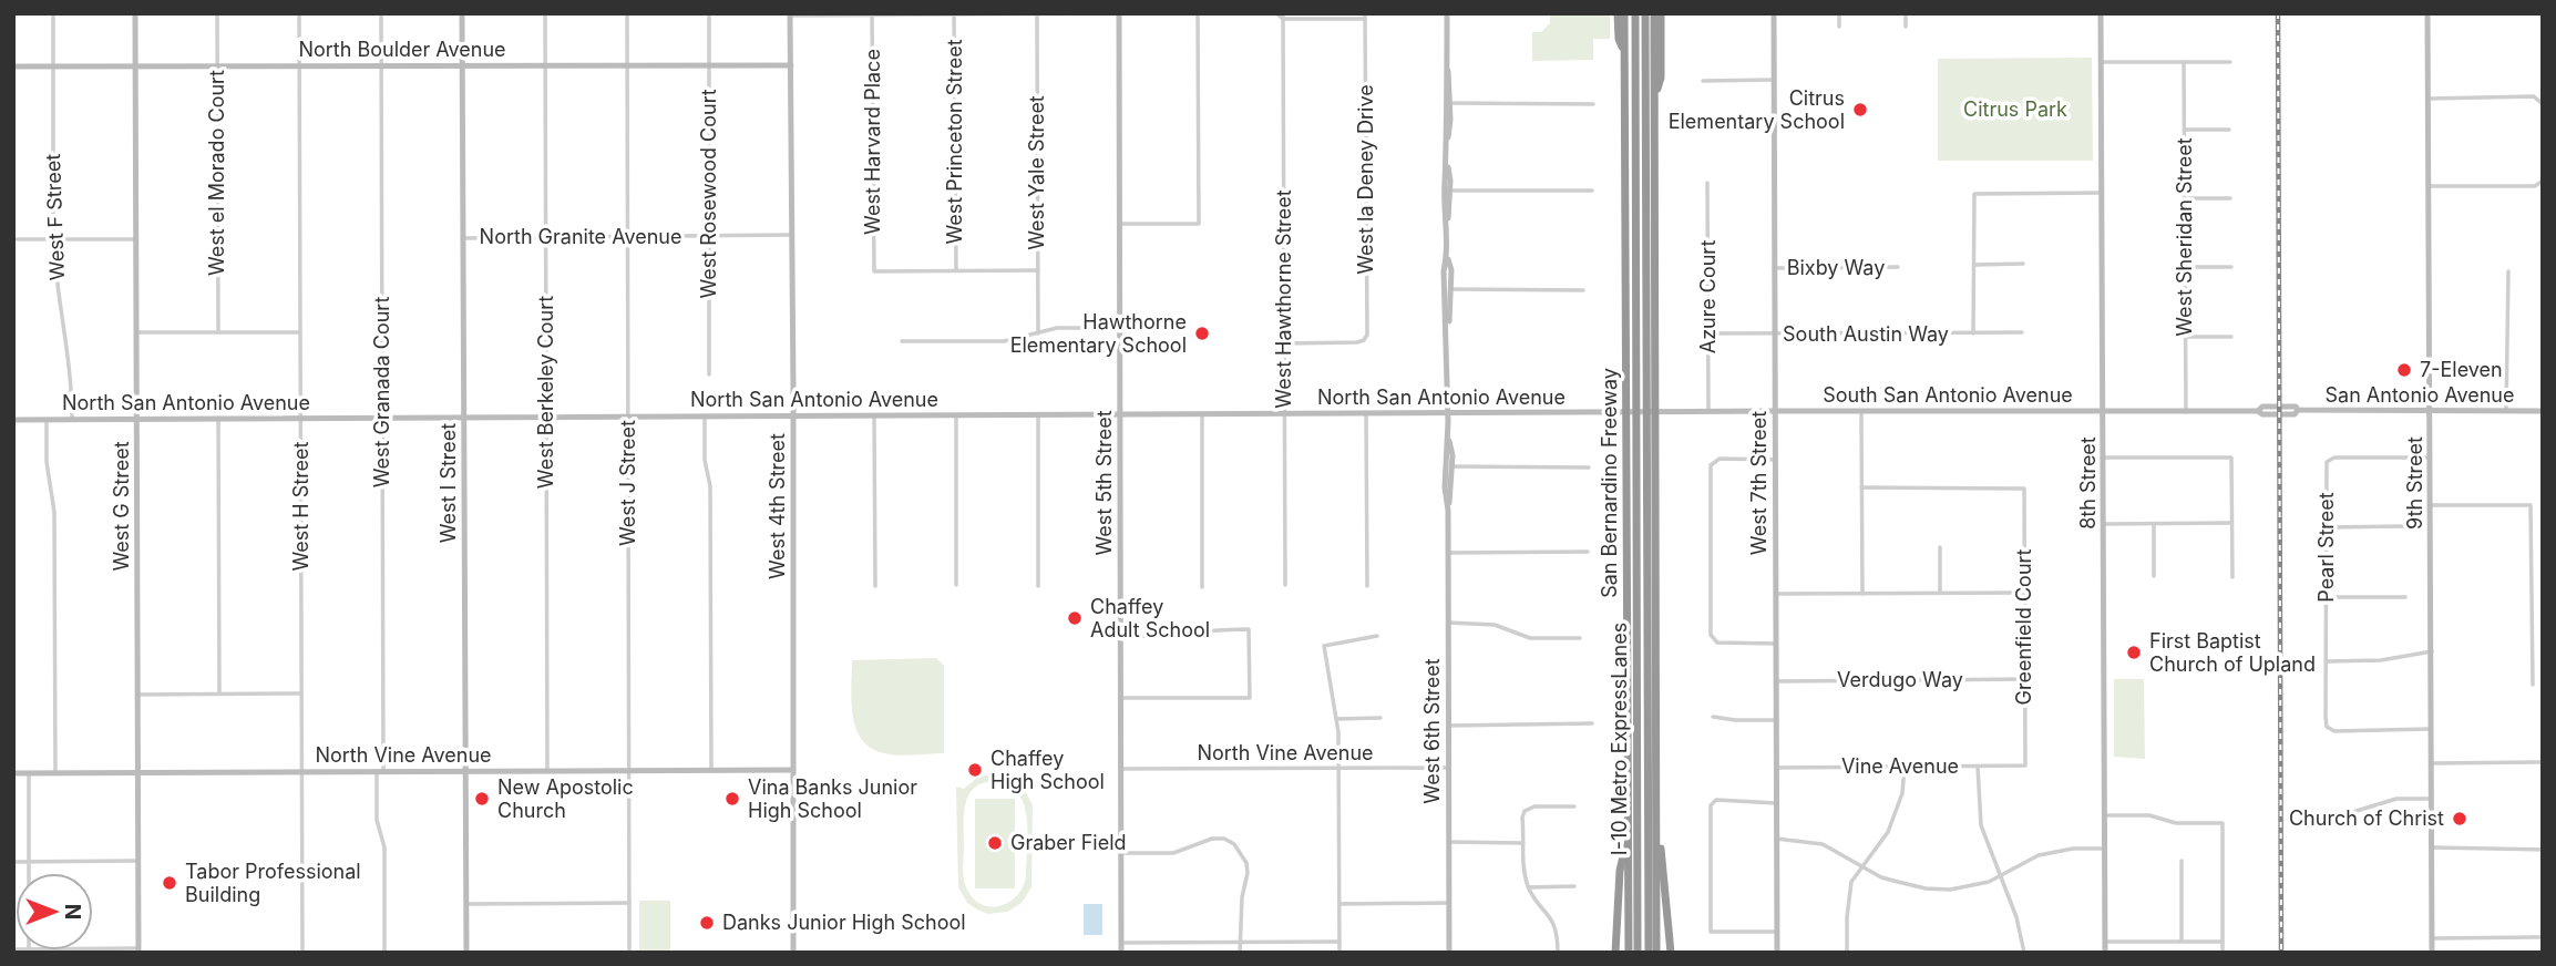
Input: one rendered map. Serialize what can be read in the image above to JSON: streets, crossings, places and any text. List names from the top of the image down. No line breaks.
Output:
{"streets":{"highway":["San Bernardino Freeway","I-10 Metro ExpressLanes"],"street":["North Boulder Avenue","West Harvard Place","West Princeton Street","West el Morado Court","West Yale Street","West la Deney Drive","West Rosewood Court","West F Street","North Granite Avenue","West Sheridan Street","Bixby Way","Azure Court","West Hawthorne Street","South Austin Way","West Granada Court","West Berkeley Court","South San Antonio Avenue","San Antonio Avenue","North San Antonio Avenue","West I Street","West J Street","West 5th Street","West 7th Street","8th Street","9th Street","West G Street","West H Street","West 4th Street","Pearl Street","Greenfield Court","Verdugo Way","West 6th Street","North Vine Avenue","Vine Avenue"]},"crossings":[["North Boulder Avenue","West el Morado Court"],["North Boulder Avenue","West Rosewood Court"],["North Boulder Avenue","West F Street"],["North Boulder Avenue","West Granada Court"],["North Boulder Avenue","West Berkeley Court"],["North Boulder Avenue","West I Street"],["North Boulder Avenue","West J Street"],["North Boulder Avenue","West G Street"],["North Boulder Avenue","West H Street"],["North Boulder Avenue","West 4th Street"],["West Harvard Place","West Princeton Street"],["West la Deney Drive","West Hawthorne Street"],["West Rosewood Court","North Granite Avenue"],["West F Street","North San Antonio Avenue"],["North Granite Avenue","West Berkeley Court"],["North Granite Avenue","West I Street"],["North Granite Avenue","West J Street"],["North Granite Avenue","West 4th Street"],["West Sheridan Street","South San Antonio Avenue"],["Bixby Way","West 7th Street"],["Azure Court","South Austin Way"],["Azure Court","South San Antonio Avenue"],["West Hawthorne Street","North San Antonio Avenue"],["South Austin Way","West 7th Street"],["West Granada Court","North San Antonio Avenue"],["West Granada Court","North Vine Avenue"],["West Berkeley Court","North San Antonio Avenue"],["West Berkeley Court","North Vine Avenue"],["South San Antonio Avenue","San Antonio Avenue"],["South San Antonio Avenue","North San Antonio Avenue"],["South San Antonio Avenue","West 7th Street"],["South San Antonio Avenue","8th Street"],["San Antonio Avenue","9th Street"],["North San Antonio Avenue","West I Street"],["North San Antonio Avenue","West J Street"],["North San Antonio Avenue","West 5th Street"],["North San Antonio Avenue","West G Street"],["North San Antonio Avenue","West H Street"],["North San Antonio Avenue","West 4th Street"],["North San Antonio Avenue","West 6th Street"],["West I Street","North Vine Avenue"],["West J Street","North Vine Avenue"],["West 5th Street","North Vine Avenue"],["West 7th Street","Verdugo Way"],["West 7th Street","Vine Avenue"],["9th Street","Pearl Street"],["West G Street","North Vine Avenue"],["West H Street","North Vine Avenue"],["West 4th Street","North Vine Avenue"],["Greenfield Court","Verdugo Way"],["Greenfield Court","Vine Avenue"],["West 6th Street","North Vine Avenue"]],"parks":["Citrus Park"],"places":["Citrus Elementary School","Hawthorne Elementary School","7-Eleven","Chaffey Adult School","First Baptist Church of Upland","Chaffey High School","New Apostolic Church","Vina Banks Junior High School","Church of Christ","Graber Field","Tabor Professional Building","Danks Junior High School"],"north":"right"}
